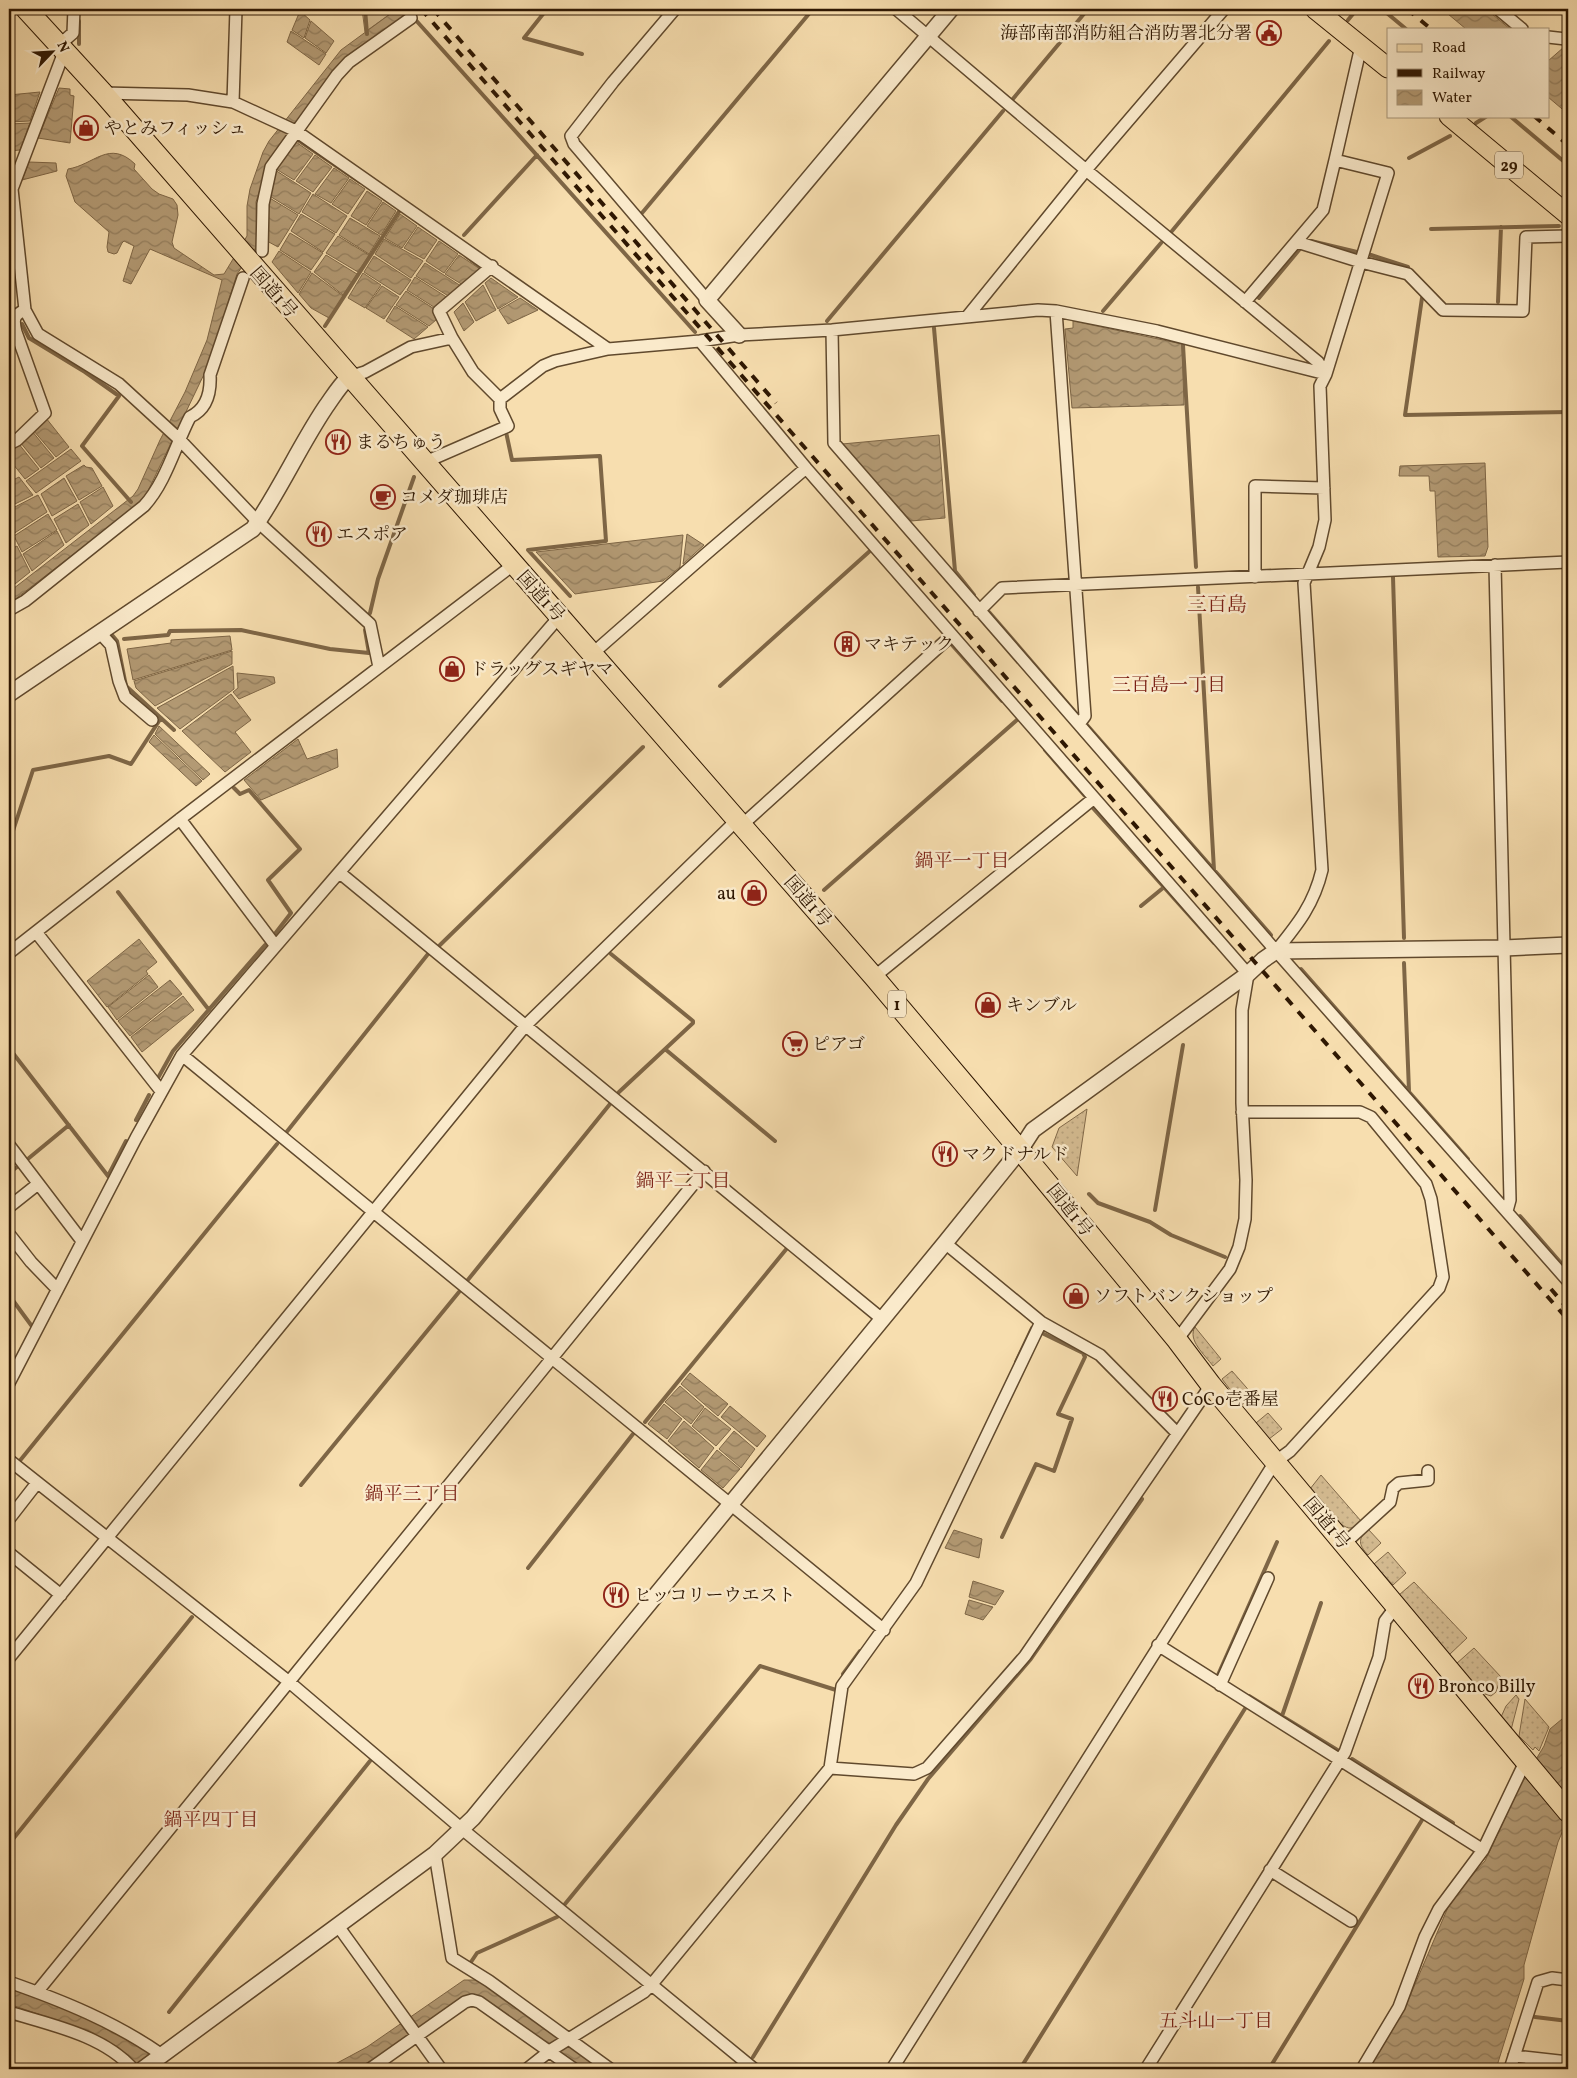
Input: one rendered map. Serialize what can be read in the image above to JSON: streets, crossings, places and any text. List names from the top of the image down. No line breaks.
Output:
{"streets":{"highway":["国道1号","1"],"main road":["29"]},"districts":["三百島","三百島一丁目","鍋平一丁目","鍋平二丁目","鍋平三丁目","鍋平四丁目","五斗山一丁目"],"places":{"public building":["海部南部消防組合消防署北分署"],"shop":["やとみフィッシュ","ドラッグスギヤマ","au","キンブル","ソフトバンクショップ"],"restaurant":["まるちゅう","エスポア","マクドナルド","CoCo壱番屋","ヒッコリーウエスト","Bronco Billy"],"cafe":["コメダ珈琲店"],"building":["マキテック"],"supermarket":["ピアゴ"]},"legend":["Road","Railway","Water"],"north":"top right"}
